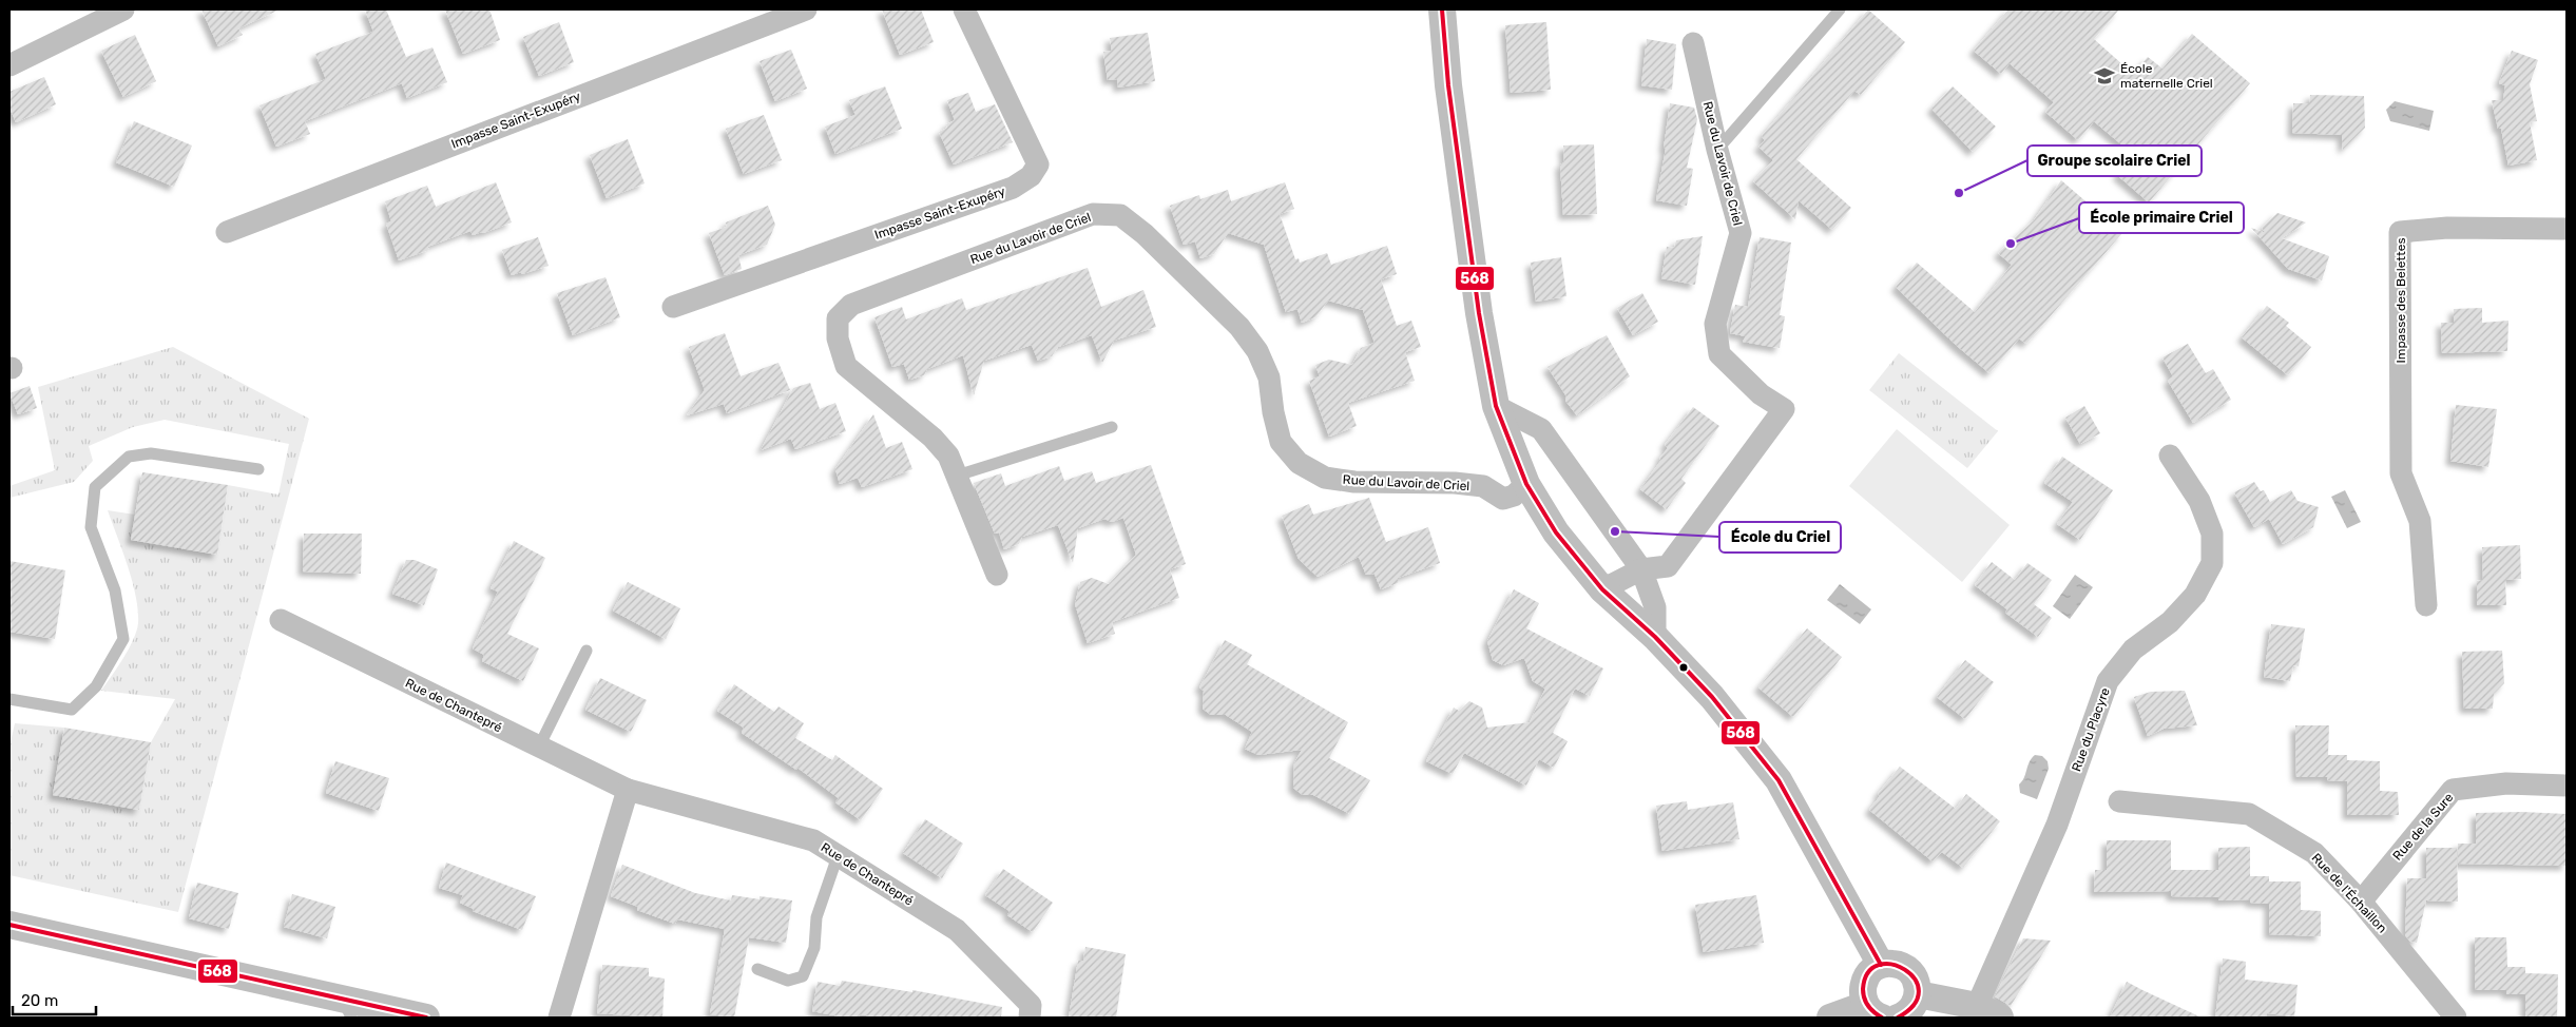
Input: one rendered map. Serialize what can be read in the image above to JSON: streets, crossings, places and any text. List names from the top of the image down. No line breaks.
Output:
{"streets":{"street":["Impasse Saint-Exupéry","Rue du Lavoir de Criel","Impasse des Belettes","Rue de Chantepré","Rue du Placyre","Rue de la Sure","Rue de l'Échaillon"]},"crossings":[["Rue de la Sure","Rue de l'Échaillon"]],"places":{"school or university":["École maternelle Criel"],"other":["Groupe scolaire Criel","École primaire Criel","École du Criel"]},"lines":["transit line 568"],"scale_bar":"20 m"}
